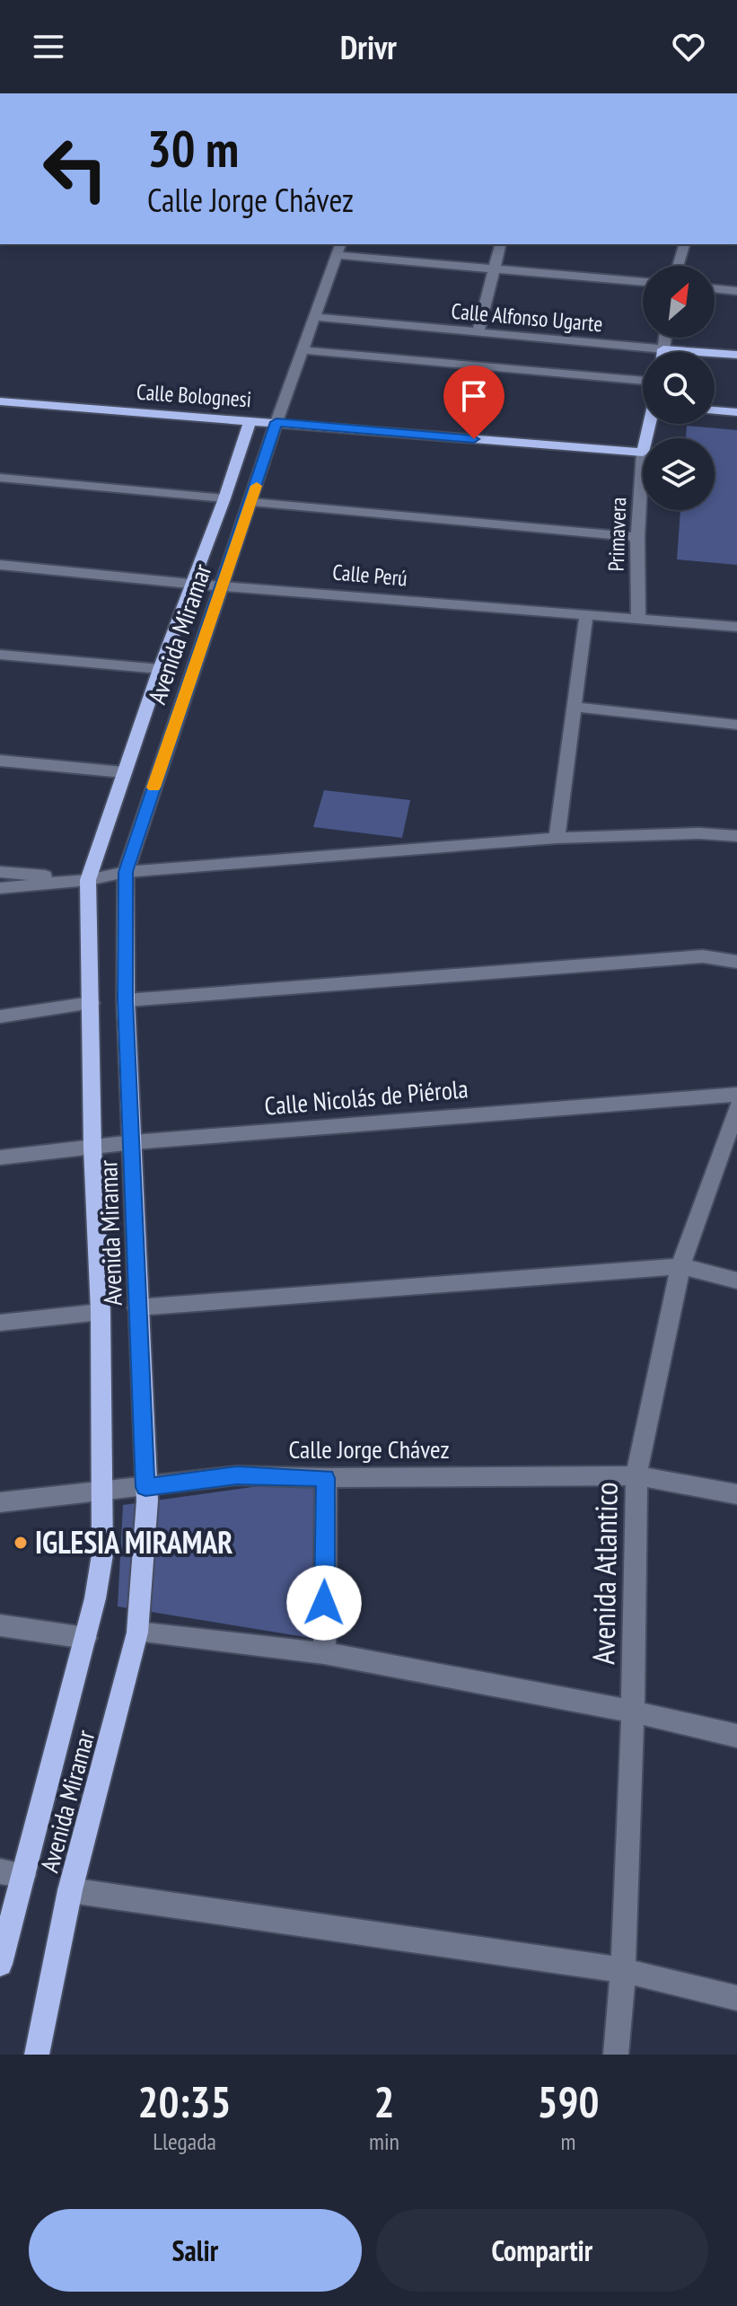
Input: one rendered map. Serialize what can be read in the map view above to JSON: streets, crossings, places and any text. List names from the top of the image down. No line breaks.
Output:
{"streets":{"main road":["Calle Alfonso Ugarte","Calle Bolognesi","Avenida Miramar"],"street":["Primavera","Calle Perú","Calle Nicolás de Piérola","Calle Jorge Chávez","Avenida Atlantico"]},"crossings":[["Calle Bolognesi","Primavera"],["Calle Bolognesi","Avenida Miramar"],["Primavera","Calle Perú"],["Calle Perú","Avenida Miramar"],["Avenida Miramar","Calle Nicolás de Piérola"],["Avenida Miramar","Calle Jorge Chávez"],["Calle Nicolás de Piérola","Avenida Atlantico"],["Calle Jorge Chávez","Avenida Atlantico"]],"places":["IGLESIA MIRAMAR"],"north":"top right","page":{"header":"Drivr","turn":["30 m","Calle Jorge Chávez"],"eta":["20:35","Llegada","2","min","590","m"],"buttons":["Salir","Compartir"]}}
